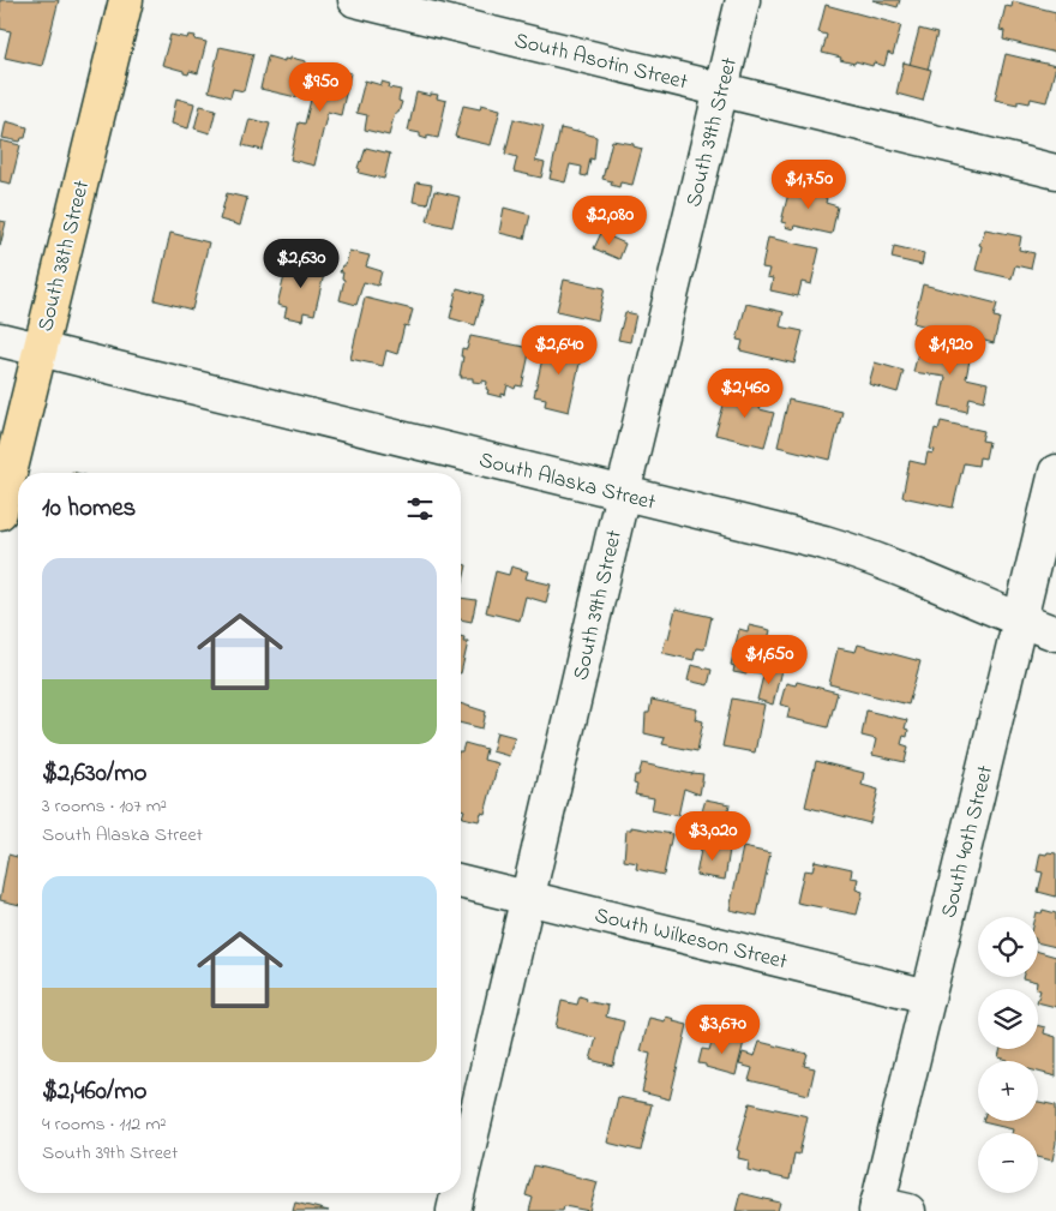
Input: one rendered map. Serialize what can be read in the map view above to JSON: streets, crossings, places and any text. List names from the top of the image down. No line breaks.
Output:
{"streets":{"main road":["South 38th Street"],"street":["South Asotin Street","South 39th Street","South Alaska Street","South 40th Street","South Wilkeson Street"]},"crossings":[["South Asotin Street","South 39th Street"],["South 39th Street","South Alaska Street"],["South 39th Street","South Wilkeson Street"],["South 38th Street","South Alaska Street"],["South Alaska Street","South 40th Street"],["South 40th Street","South Wilkeson Street"]],"page":{"price":["$950","$1,750","$2,080","$2,630","$2,640","$1,920","$2,460","$1,650","$3,020","$3,670"],"heading":"10 homes","list":[{"name":"$2,630/mo","note":"3 rooms · 107 m² · South Alaska Street"},{"name":"$2,460/mo","note":"4 rooms · 112 m² · South 39th Street"}],"map_buttons":["+","−"]}}
